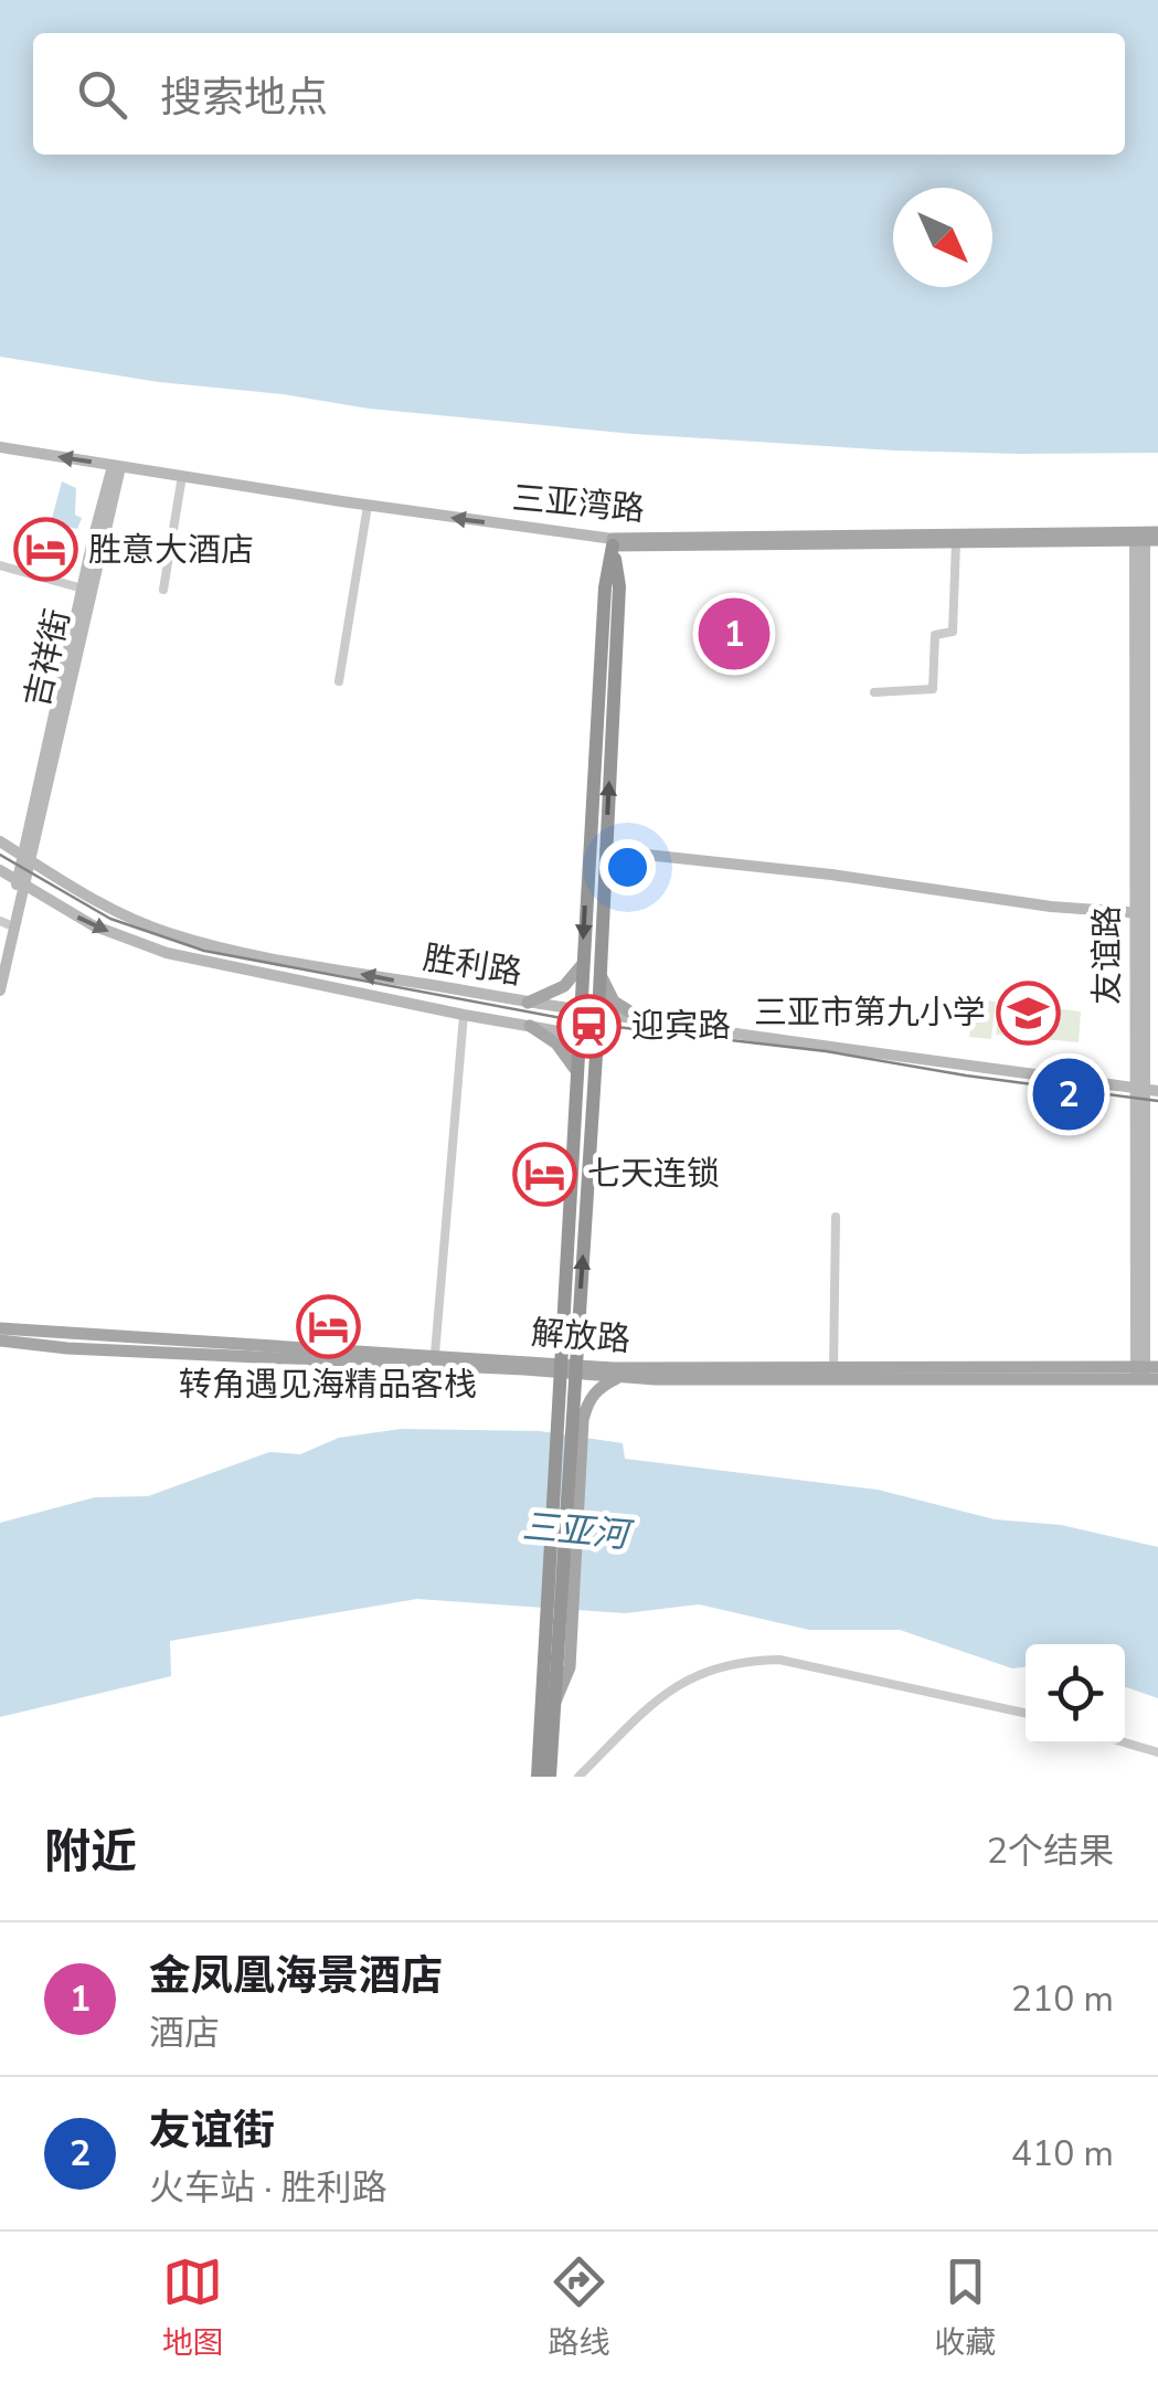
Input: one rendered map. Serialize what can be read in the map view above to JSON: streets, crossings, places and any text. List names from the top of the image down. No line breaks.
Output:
{"streets":{"main road":["三亚湾路","吉祥街","友谊路","胜利路","解放路"]},"crossings":[["三亚湾路","吉祥街"],["三亚湾路","友谊路"],["吉祥街","胜利路"],["友谊路","胜利路"],["友谊路","解放路"]],"water":["三亚河"],"places":{"hotel":["胜意大酒店","七天连锁","转角遇见海精品客栈"],"school or university":["三亚市第九小学"],"station":["迎宾路"]},"north":"bottom right","page":{"search":"搜索地点","pins":["1","2"],"heading":["附近","2个结果"],"list":[{"mark":"1","name":"金凤凰海景酒店","note":"酒店","value":"210 m"},{"mark":"2","name":"友谊街","note":"火车站 · 胜利路","value":"410 m"}],"nav":["地图","路线","收藏"]}}
